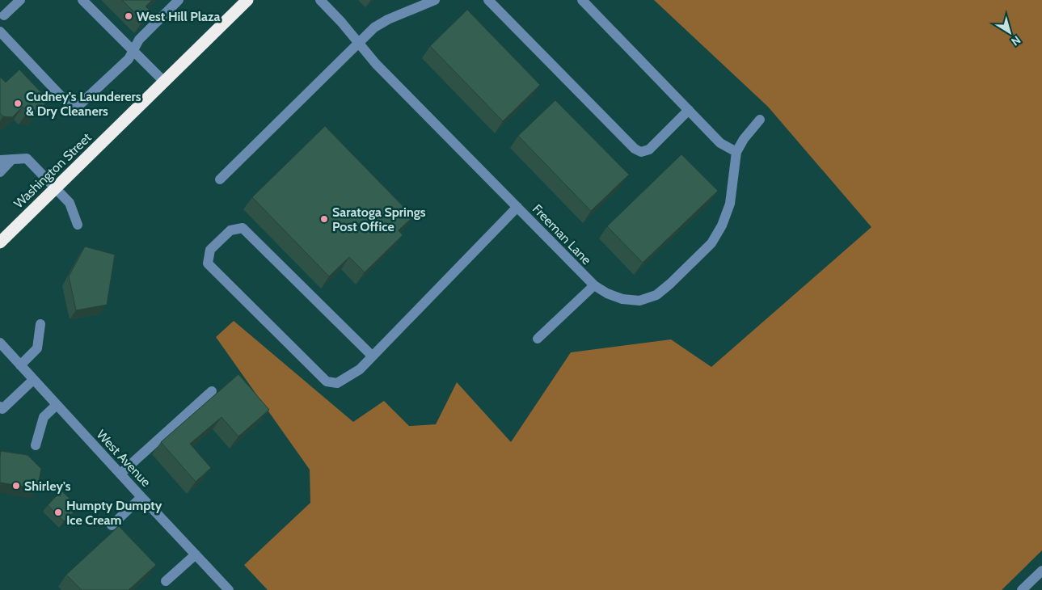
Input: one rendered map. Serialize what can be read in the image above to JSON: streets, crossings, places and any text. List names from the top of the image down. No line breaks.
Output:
{"streets":{"highway":["Washington Street"],"street":["Freeman Lane","West Avenue"]},"places":["West Hill Plaza","Cudney's Launderers & Dry Cleaners","Saratoga Springs Post Office","Shirley's","Humpty Dumpty Ice Cream"],"north":"bottom right"}
